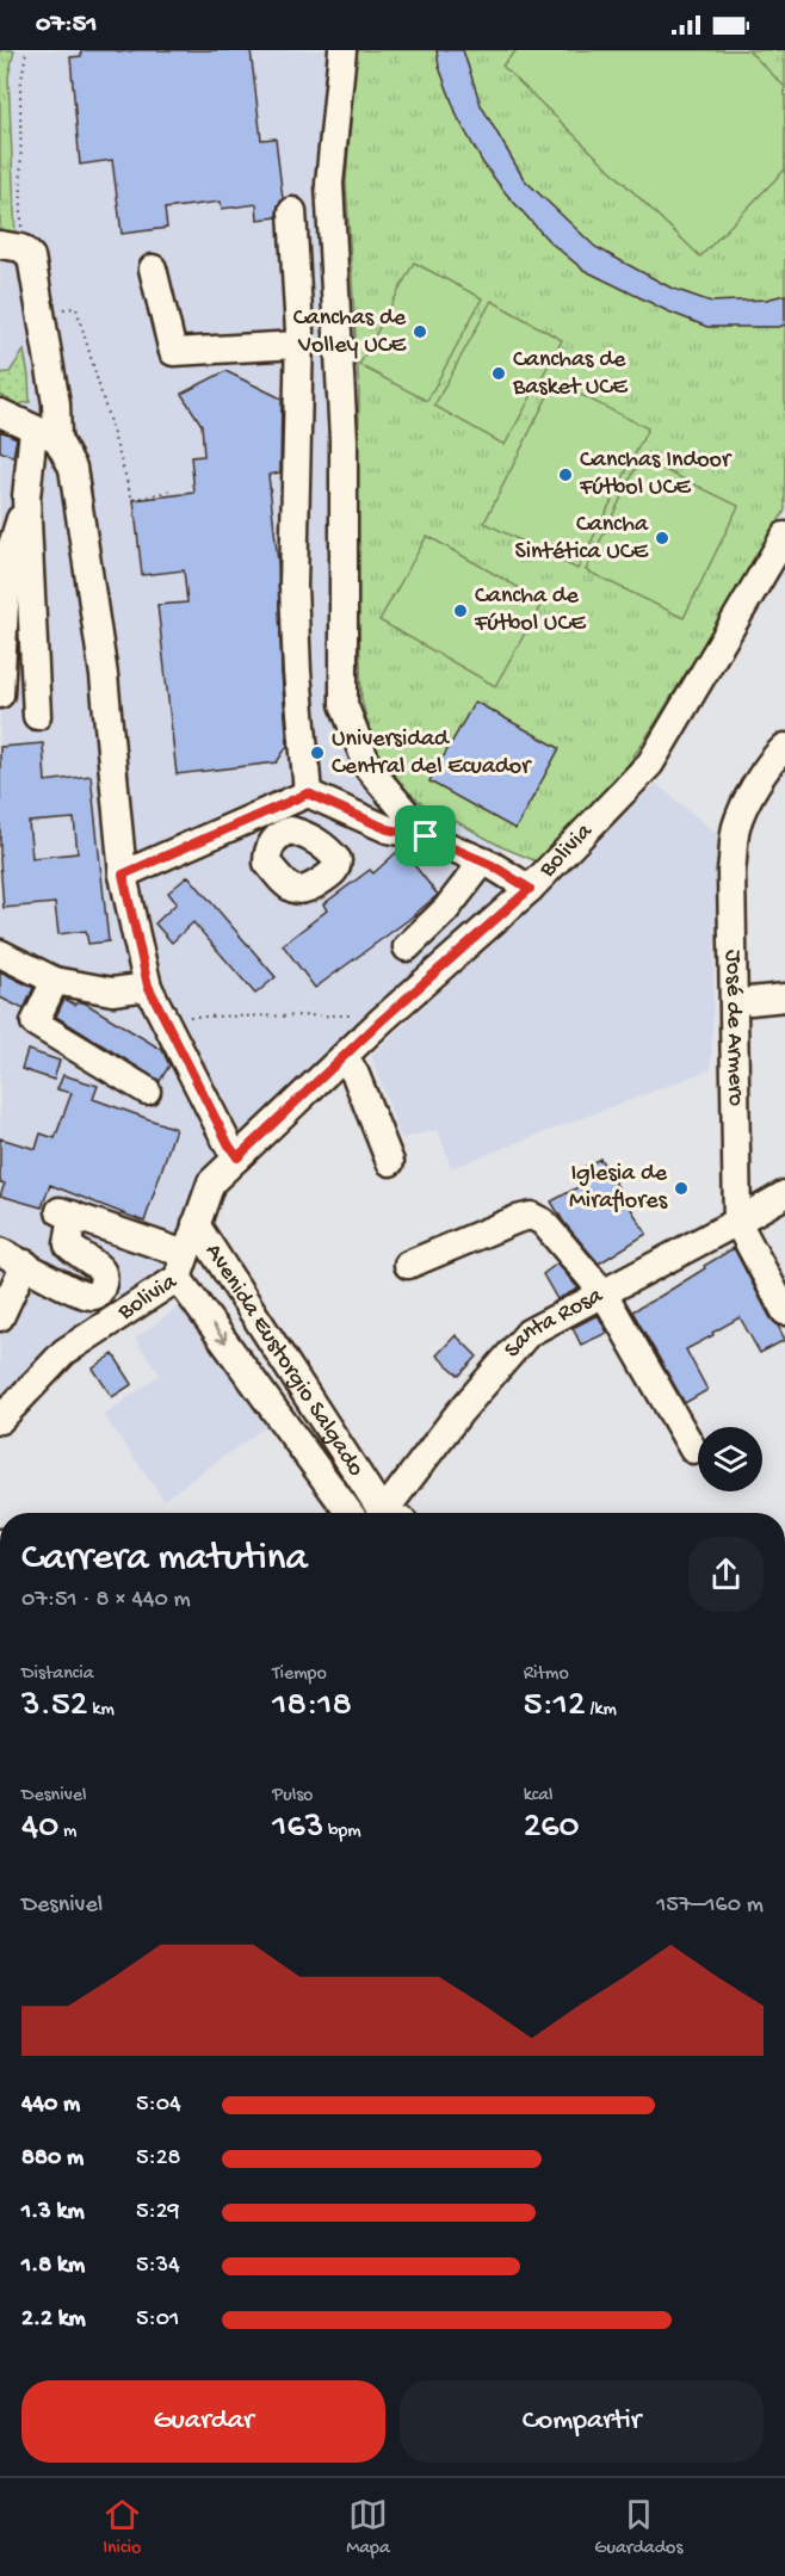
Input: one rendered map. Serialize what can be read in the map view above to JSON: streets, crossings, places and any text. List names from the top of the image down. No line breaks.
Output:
{"streets":{"street":["Bolivia","José de Armero","Santa Rosa","Avenida Eustorgio Salgado"]},"crossings":[["Bolivia","Avenida Eustorgio Salgado"],["José de Armero","Santa Rosa"]],"places":["Canchas de Volley UCE","Canchas de Basket UCE","Canchas Indoor Fútbol UCE","Cancha Sintética UCE","Cancha de Fútbol UCE","Universidad Central del Ecuador","Iglesia de Miraflores"],"page":{"status":"07:51","heading":["Carrera matutina","07:51 · 8 × 440 m"],"stats":[["Distancia","3.52 km"],["Tiempo","18:18"],["Ritmo","5:12 /km"],["Desnivel","40 m"],["Pulso","163 bpm"],["kcal","260"]],"chart":["Desnivel","157–160 m"],"list":[{"name":"440 m","note":"5:04"},{"name":"880 m","note":"5:28"},{"name":"1.3 km","note":"5:29"},{"name":"1.8 km","note":"5:34"},{"name":"2.2 km","note":"5:01"}],"buttons":["Guardar","Compartir"],"tabs":["Inicio","Mapa","Guardados"]}}
